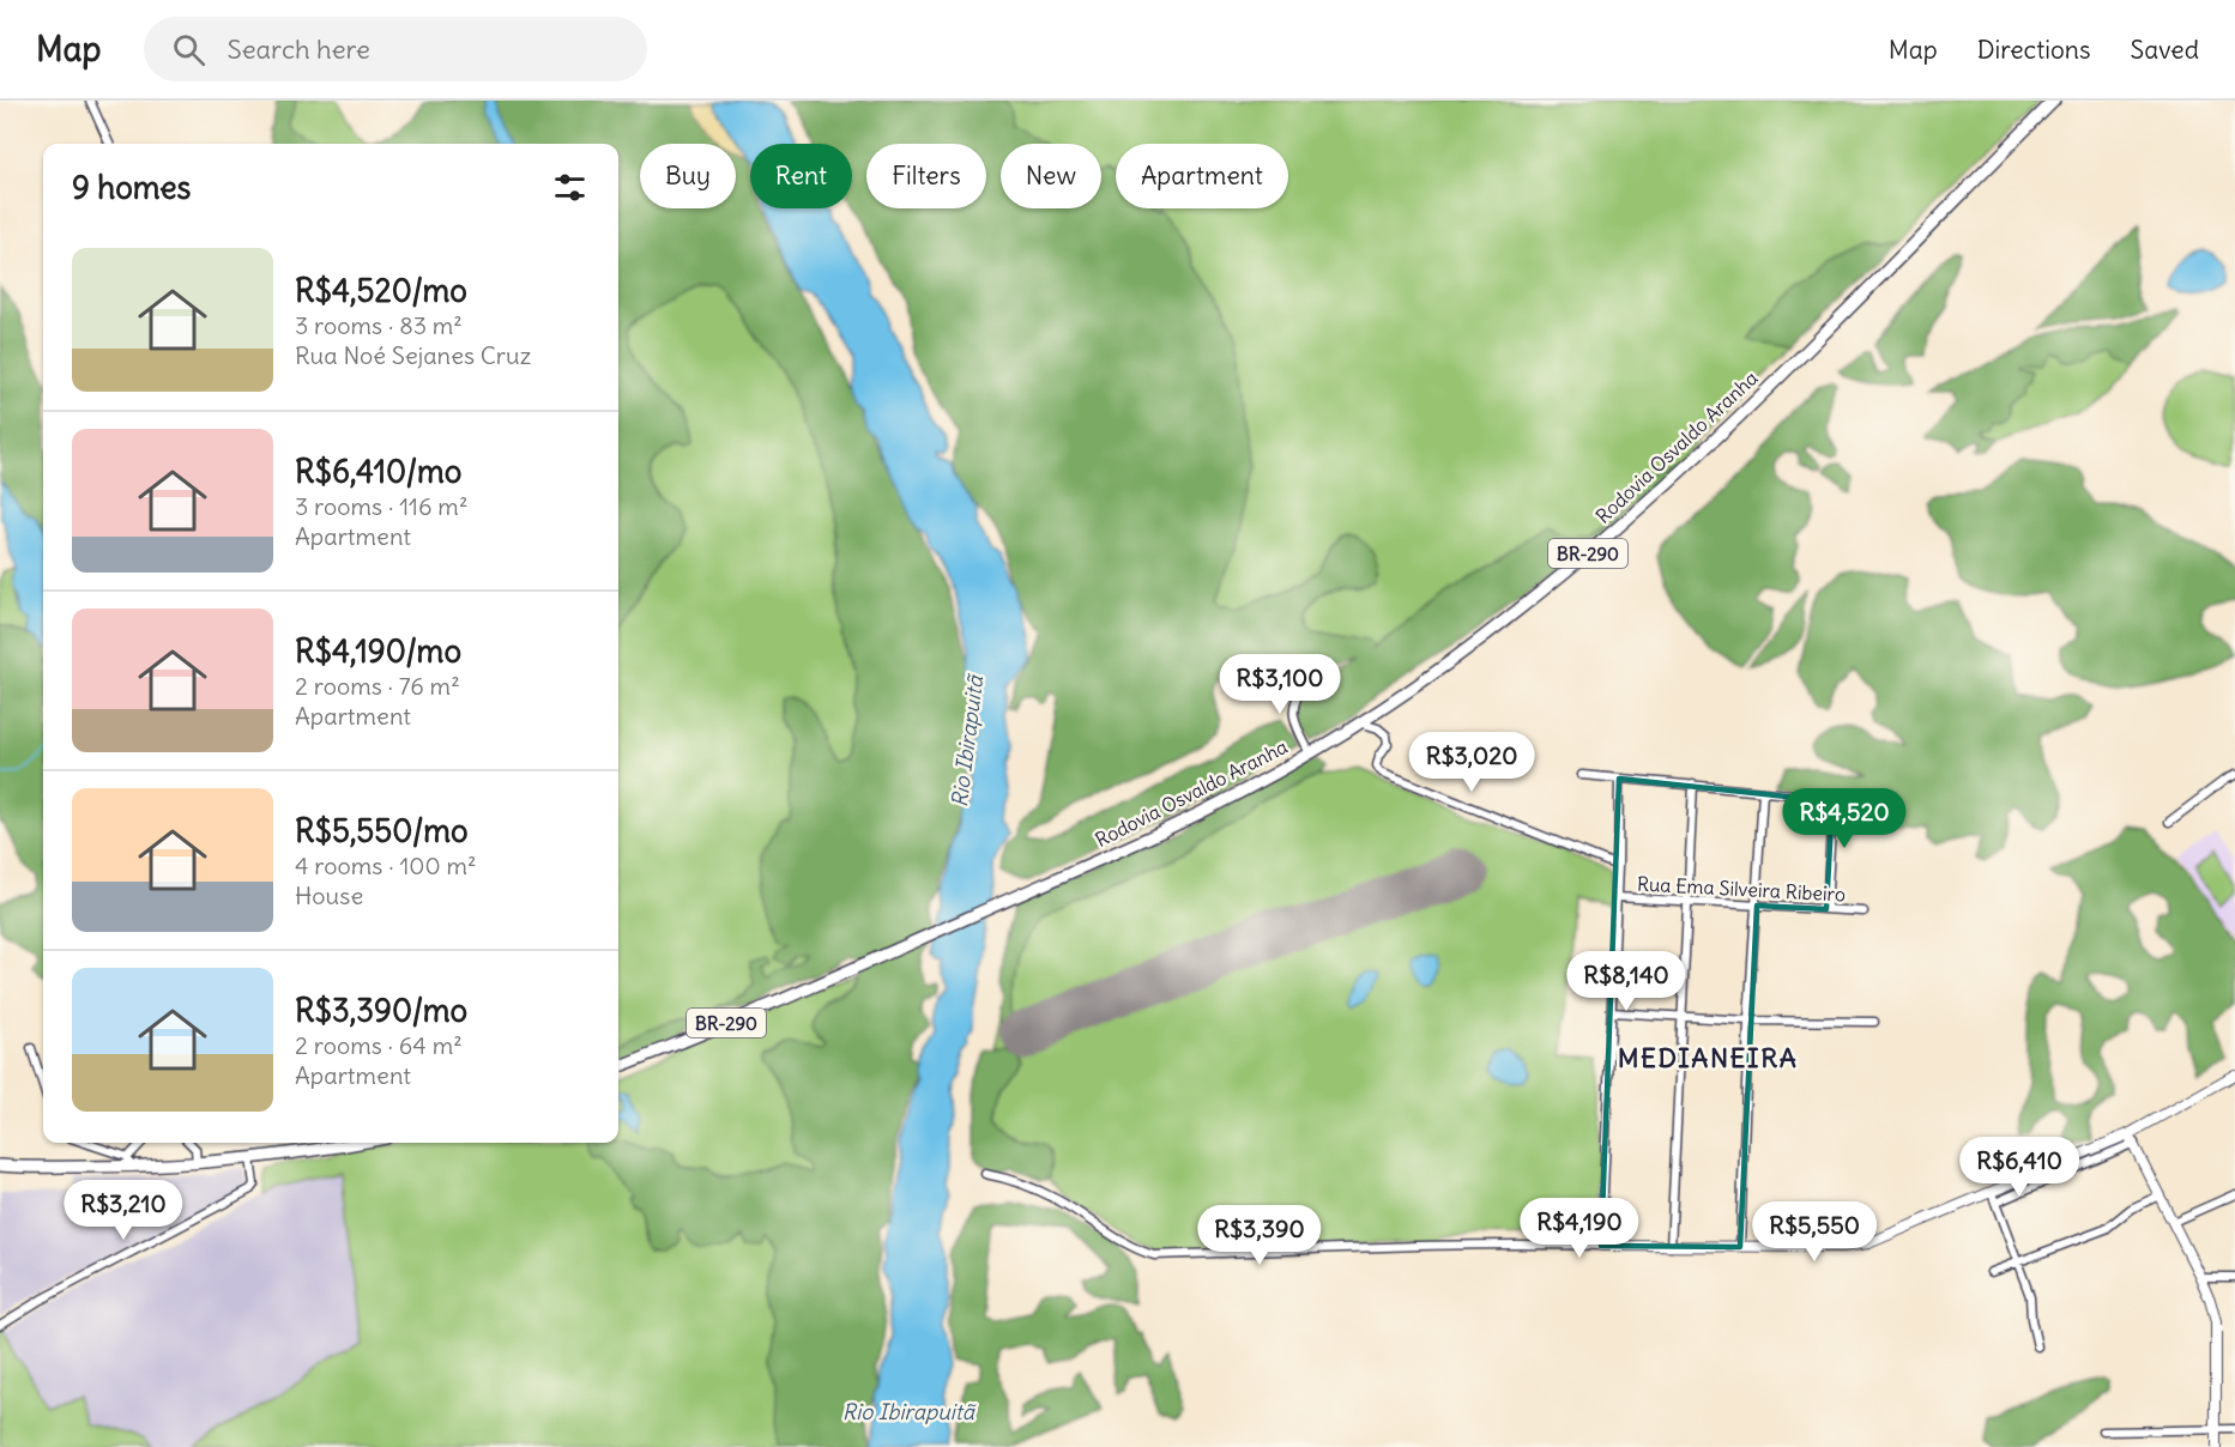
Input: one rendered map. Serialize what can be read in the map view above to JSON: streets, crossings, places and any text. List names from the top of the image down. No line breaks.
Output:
{"streets":{"highway":["Rodovia Osvaldo Aranha","BR-290"],"street":["Rua Ema Silveira Ribeiro"]},"districts":["MEDIANEIRA"],"water":["Rio Ibirapuitã"],"page":{"header":"Map","search":"Search here","nav":["Map","Directions","Saved"],"chip":["Buy","Rent","Filters","New","Apartment"],"heading":"9 homes","list":[{"name":"R$4,520/mo","note":"3 rooms · 83 m² · Rua Noé Sejanes Cruz"},{"name":"R$6,410/mo","note":"3 rooms · 116 m² · Apartment"},{"name":"R$4,190/mo","note":"2 rooms · 76 m² · Apartment"},{"name":"R$5,550/mo","note":"4 rooms · 100 m² · House"},{"name":"R$3,390/mo","note":"2 rooms · 64 m² · Apartment"}],"price":["R$3,100","R$3,020","R$4,520","R$8,140","R$6,410","R$3,210","R$4,190","R$5,550","R$3,390"]}}
